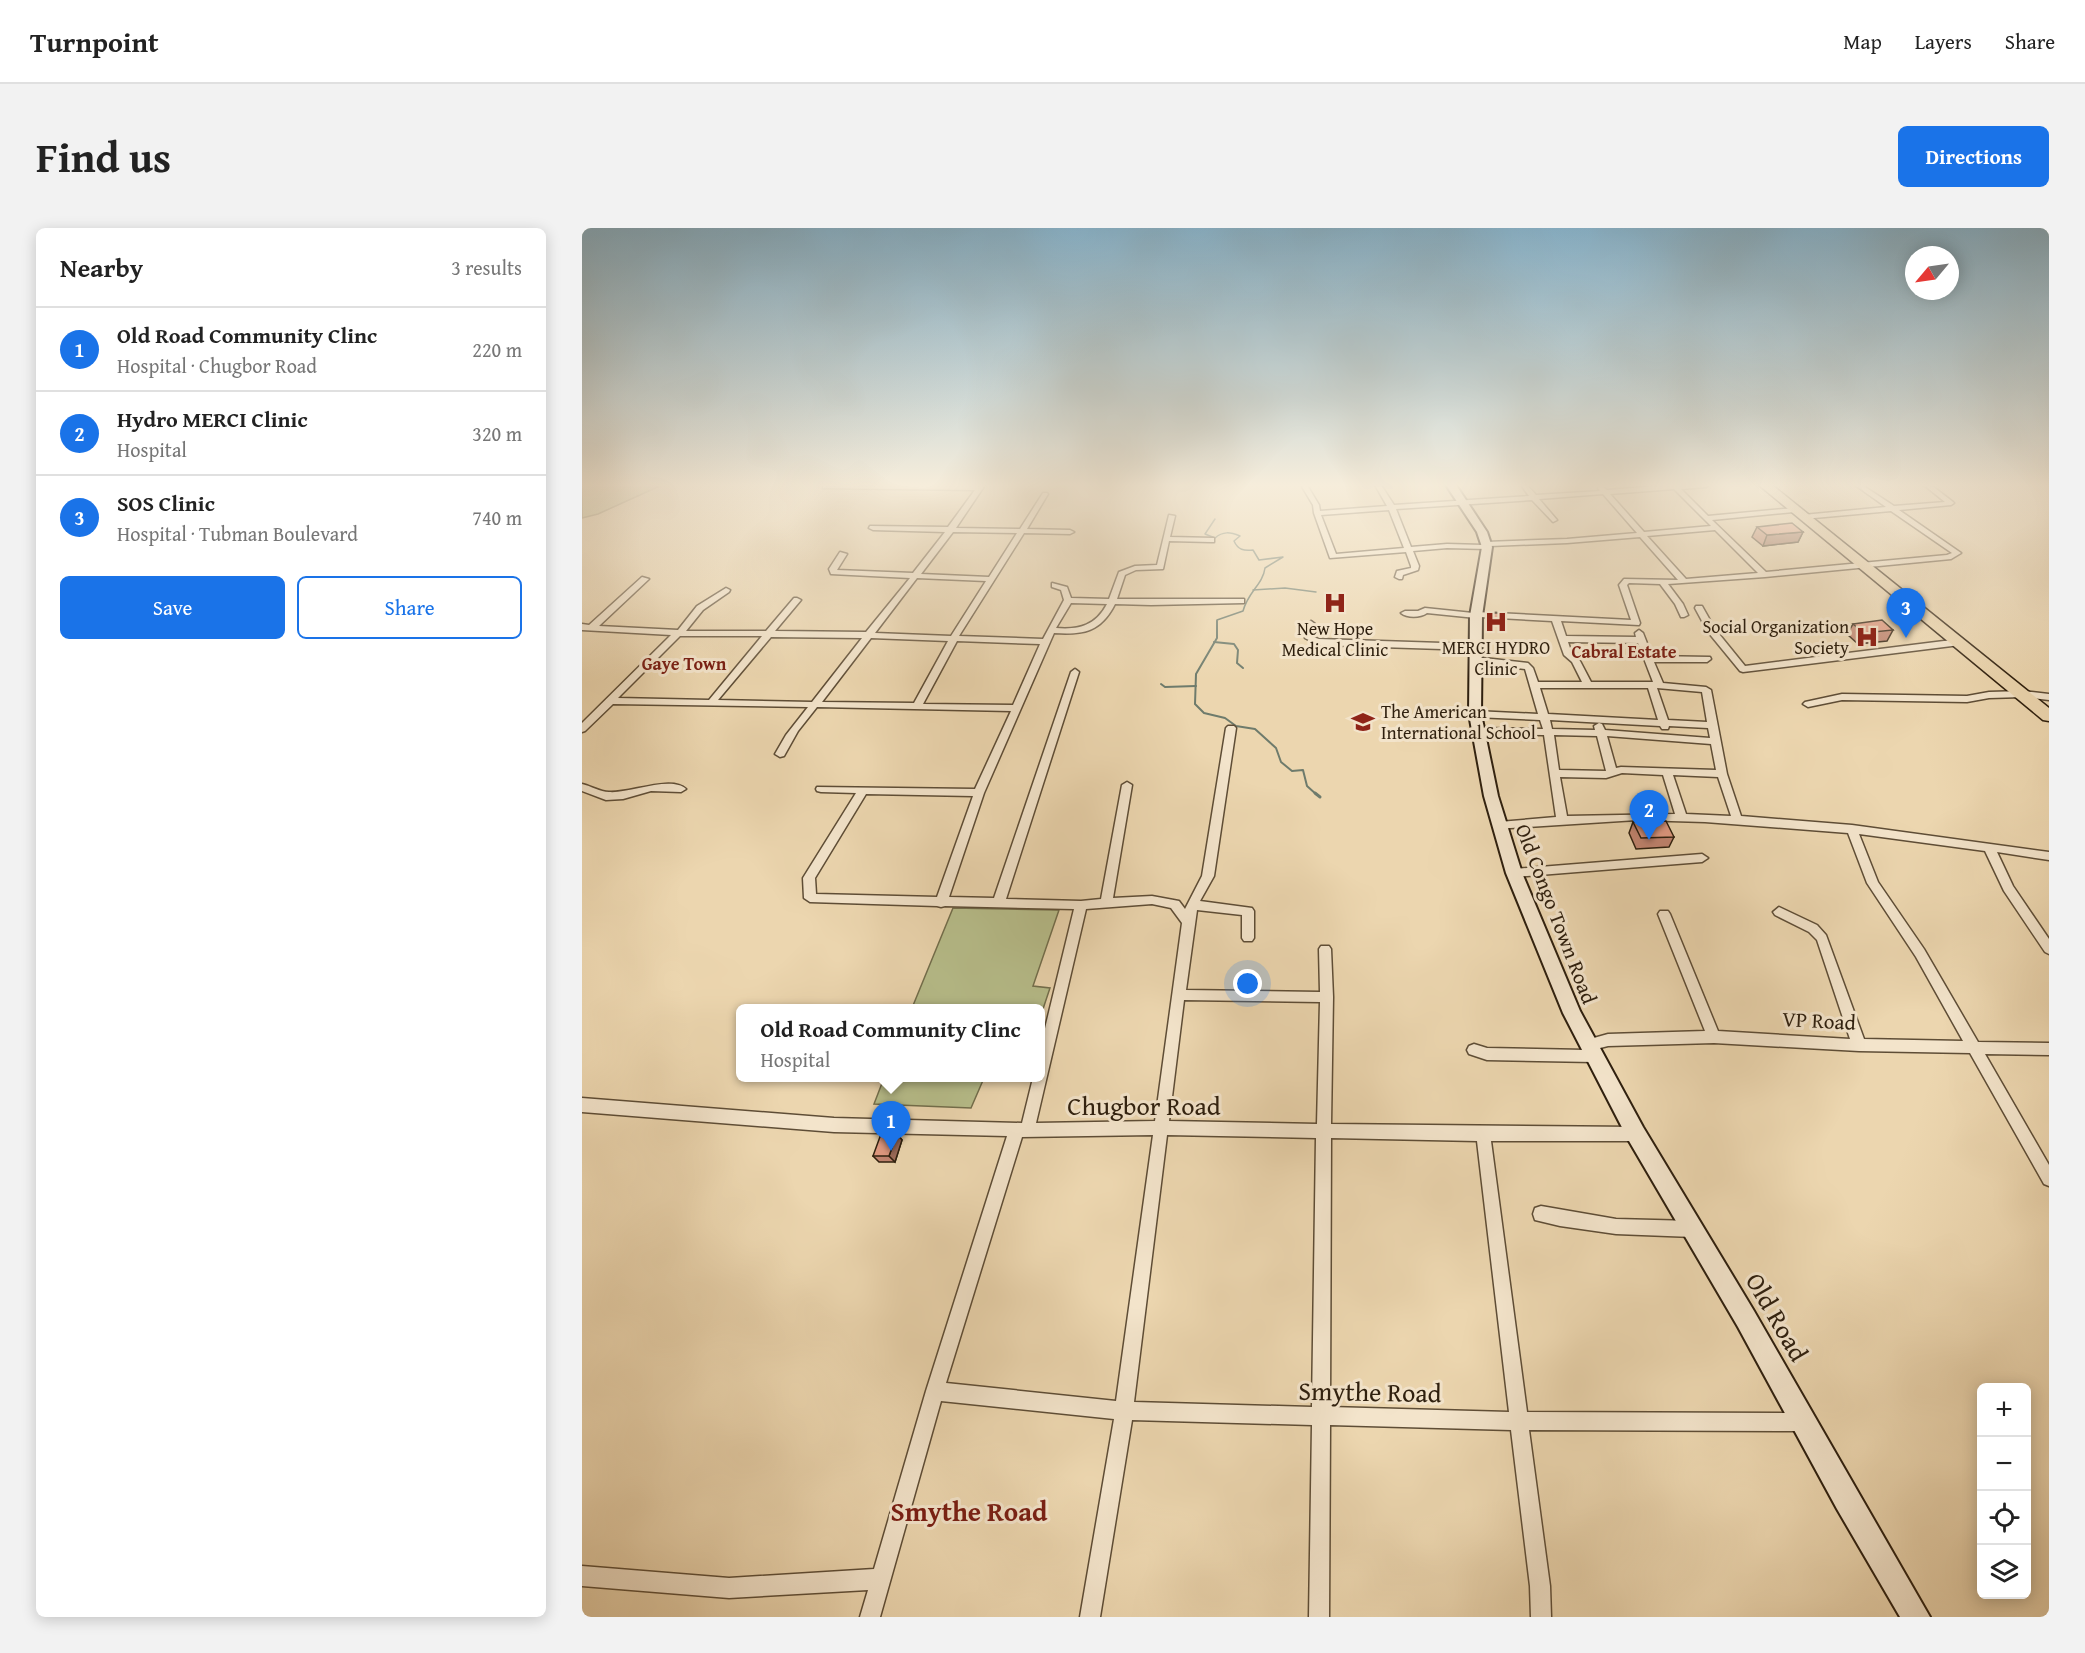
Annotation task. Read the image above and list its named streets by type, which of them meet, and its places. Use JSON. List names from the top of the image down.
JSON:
{
  "streets": {
    "street": [
      "Old Congo Town Road",
      "VP Road",
      "Chugbor Road",
      "Old Road",
      "Smythe Road"
    ]
  },
  "crossings": [
    ["Old Congo Town Road", "VP Road"],
    ["Old Congo Town Road", "Old Road"],
    ["VP Road", "Old Road"],
    ["Chugbor Road", "Old Road"],
    ["Old Road", "Smythe Road"]
  ],
  "districts": ["Cabral Estate", "Gaye Town", "Smythe Road"],
  "places": {
    "hospital": ["New Hope Medical Clinic", "MERCI HYDRO Clinic", "Social Organization Society"],
    "school or university": ["The American International School"]
  },
  "north": "bottom left",
  "page": {
    "header": "Turnpoint",
    "nav": ["Map", "Layers", "Share"],
    "title": "Find us",
    "buttons": [
      "Directions",
      ["Save", "Share"]
    ],
    "heading": ["Nearby", "3 results"],
    "list": [
      {
        "mark": "1",
        "name": "Old Road Community Clinc",
        "note": "Hospital · Chugbor Road",
        "value": "220 m"
      },
      {
        "mark": "2",
        "name": "Hydro MERCI Clinic",
        "note": "Hospital",
        "value": "320 m"
      },
      {
        "mark": "3",
        "name": "SOS Clinic",
        "note": "Hospital · Tubman Boulevard",
        "value": "740 m"
      }
    ],
    "pins": ["3", "2", "1"],
    "popup": ["Old Road Community Clinc", "Hospital"],
    "map_buttons": ["+", "−"]
  }
}
